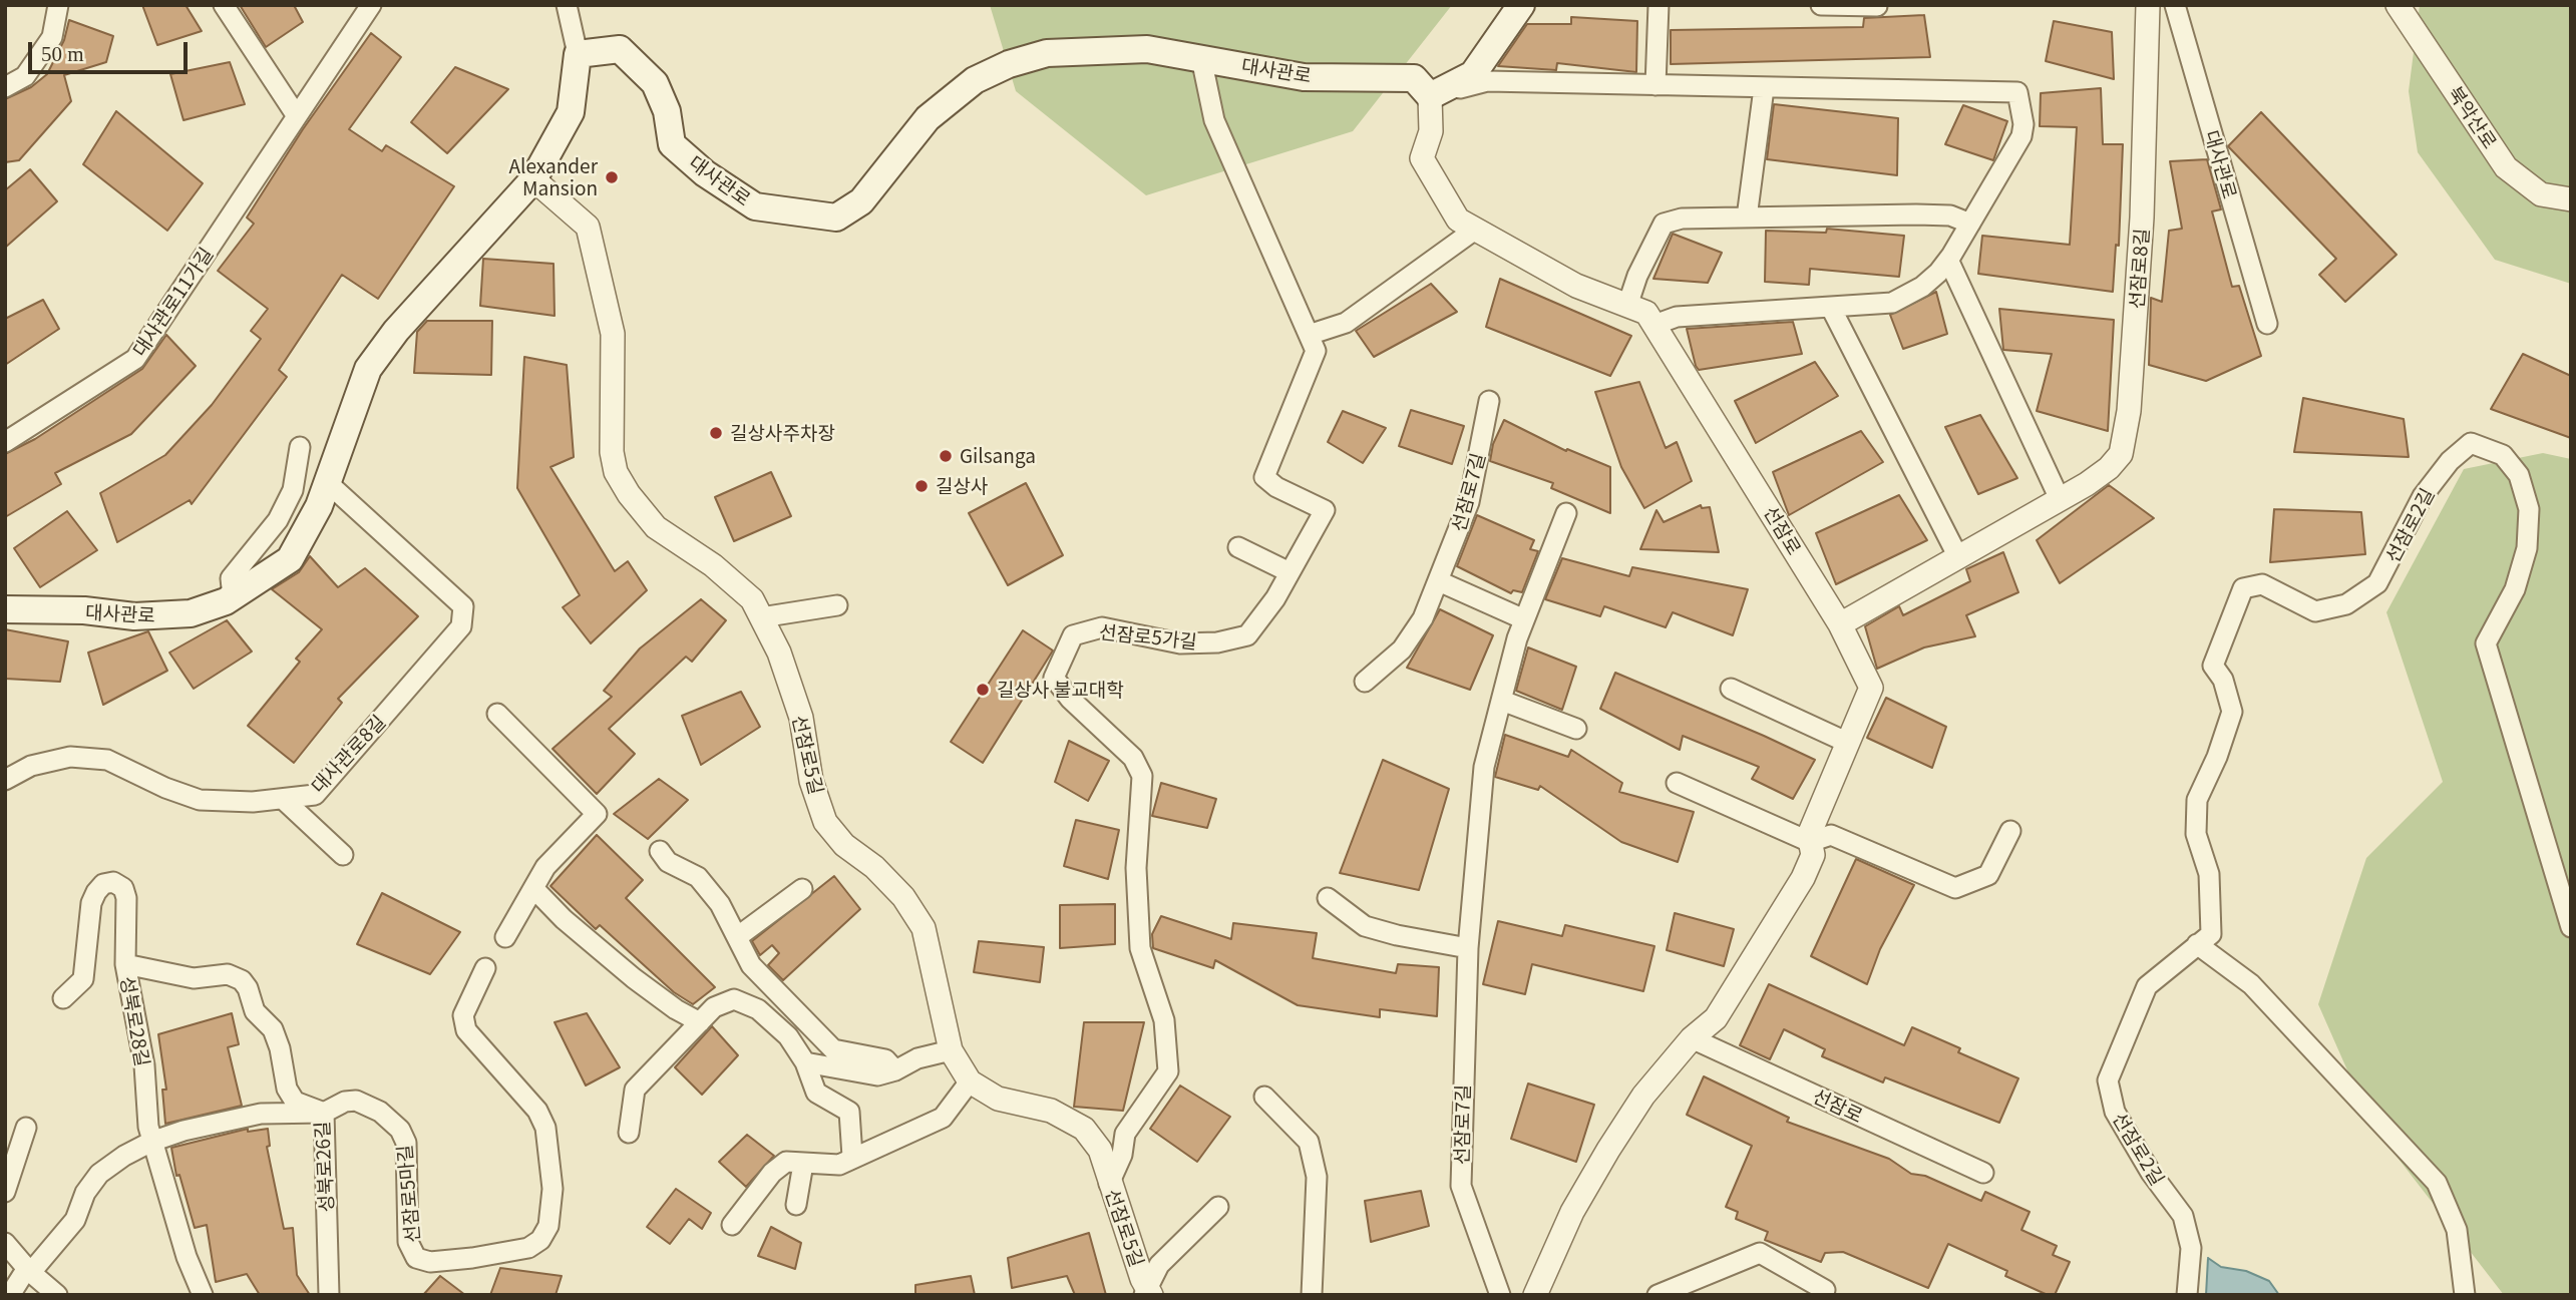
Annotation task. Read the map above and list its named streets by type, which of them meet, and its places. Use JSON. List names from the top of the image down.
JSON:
{
  "streets": {
    "main road": ["대사관로"],
    "street": [
      "북악산로",
      "선잠로8길",
      "대사관로11가길",
      "선잠로7길",
      "선잠로2길",
      "선잠로",
      "선잠로5가길",
      "대사관로8길",
      "선잠로5길",
      "성북로28길",
      "성북로26길",
      "선잠로5마길"
    ]
  },
  "crossings": [
    ["대사관로", "선잠로"],
    ["대사관로", "선잠로5가길"],
    ["대사관로", "대사관로8길"],
    ["대사관로", "선잠로5길"],
    ["선잠로8길", "선잠로"],
    ["선잠로5가길", "선잠로5길"],
    ["성북로28길", "성북로26길"],
    ["성북로28길", "선잠로5마길"],
    ["성북로26길", "선잠로5마길"]
  ],
  "places": [
    "Alexander Mansion",
    "길상사주차장",
    "Gilsanga",
    "길상사",
    "길상사 불교대학"
  ],
  "scale_bar": "50 m"
}
